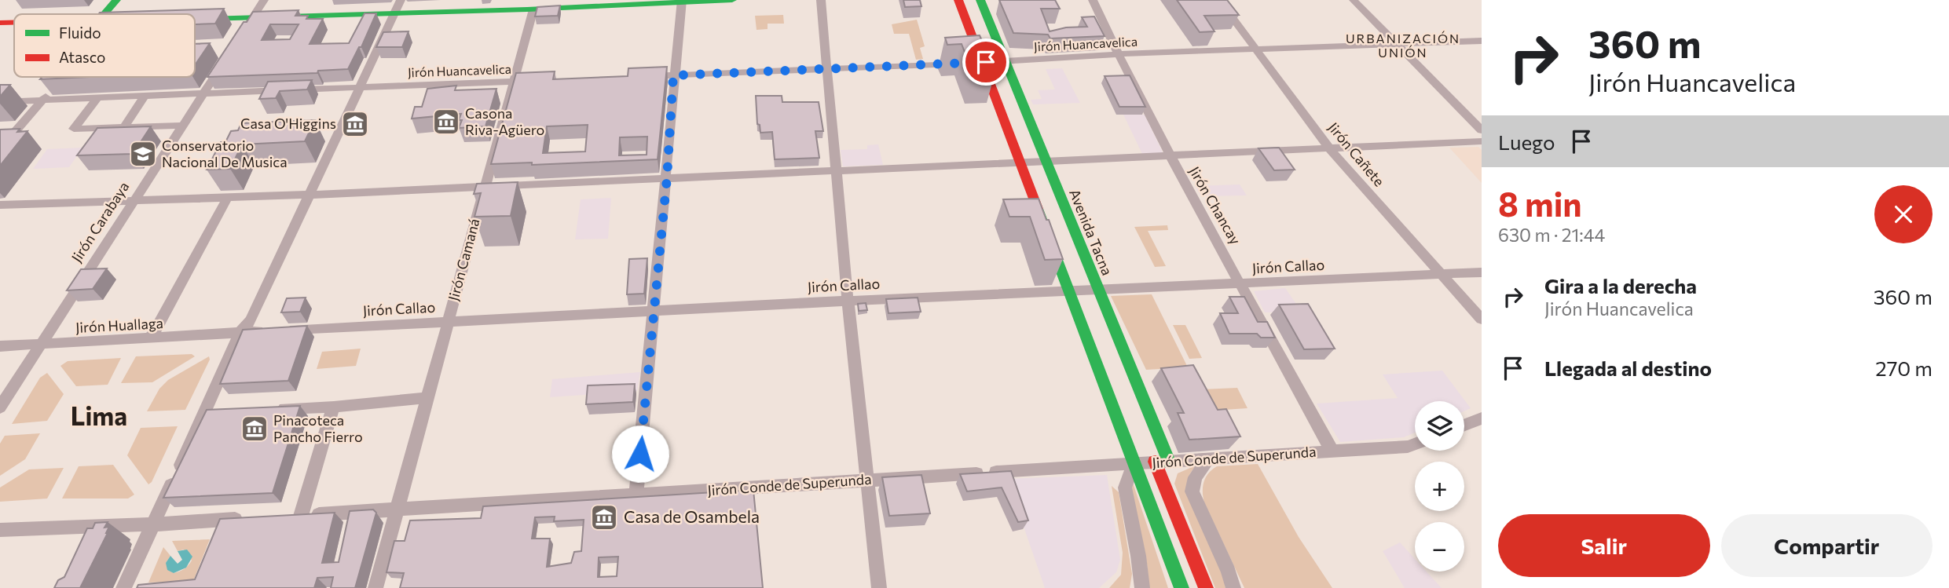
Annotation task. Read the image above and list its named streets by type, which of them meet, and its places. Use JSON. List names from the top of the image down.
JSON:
{
  "streets": {
    "main road": ["Avenida Tacna"],
    "street": [
      "Jirón Huancavelica",
      "Jirón Cañete",
      "Jirón Chancay",
      "Jirón Carabaya",
      "Jirón Camaná",
      "Jirón Callao",
      "Jirón Huallaga",
      "Jirón Conde de Superunda"
    ]
  },
  "crossings": [
    ["Jirón Huancavelica", "Jirón Cañete"],
    ["Jirón Huancavelica", "Jirón Chancay"],
    ["Jirón Huancavelica", "Jirón Carabaya"],
    ["Jirón Huancavelica", "Avenida Tacna"],
    ["Jirón Huancavelica", "Jirón Camaná"],
    ["Jirón Cañete", "Jirón Callao"],
    ["Jirón Chancay", "Jirón Callao"],
    ["Jirón Chancay", "Jirón Conde de Superunda"],
    ["Jirón Carabaya", "Jirón Huallaga"],
    ["Avenida Tacna", "Jirón Callao"],
    ["Avenida Tacna", "Jirón Conde de Superunda"],
    ["Jirón Camaná", "Jirón Callao"],
    ["Jirón Camaná", "Jirón Conde de Superunda"],
    ["Jirón Callao", "Jirón Huallaga"]
  ],
  "districts": ["URBANIZACIÓN UNIÓN", "Lima"],
  "places": {
    "museum": [
      "Casona Riva-Agüero",
      "Casa O'Higgins",
      "Pinacoteca Pancho Fierro",
      "Casa de Osambela"
    ],
    "school or university": ["Conservatorio Nacional De Musica"]
  },
  "legend": ["Fluido", "Atasco"],
  "page": {
    "turn": ["360 m", "Jirón Huancavelica"],
    "then": "Luego",
    "heading": ["8 min", "630 m · 21:44"],
    "list": [
      {
        "name": "Gira a la derecha",
        "note": "Jirón Huancavelica",
        "value": "360 m"
      },
      {
        "name": "Llegada al destino",
        "value": "270 m"
      }
    ],
    "map_buttons": ["+", "−"],
    "buttons": ["Salir", "Compartir"]
  }
}
